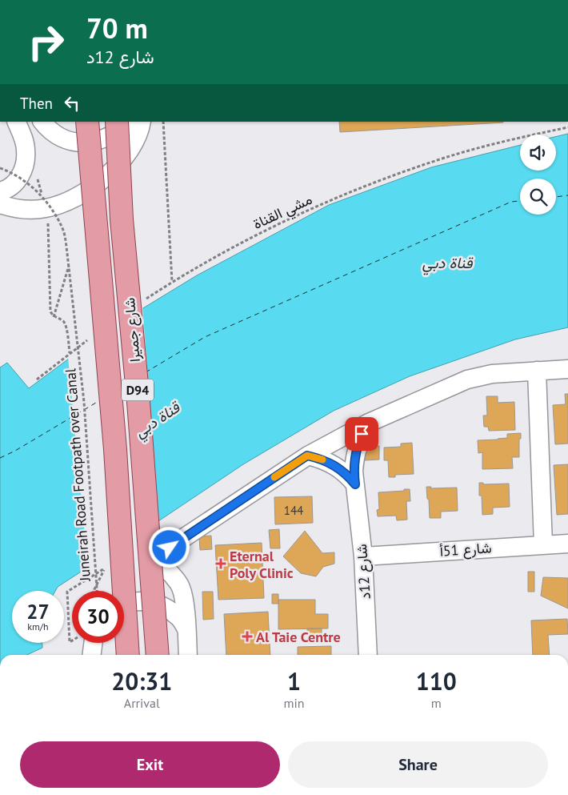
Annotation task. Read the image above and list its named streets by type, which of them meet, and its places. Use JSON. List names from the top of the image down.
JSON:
{
  "streets": {
    "main road": ["شارع جميرا", "D94"],
    "street": ["شارع 51أ", "شارع 12د"],
    "path": ["مشي القناة", "Juneirah Road Footpath over Canal"]
  },
  "crossings": [
    ["شارع 51أ", "شارع 12د"]
  ],
  "water": ["قناة دبي"],
  "places": {
    "health": ["Eternal Poly Clinic", "Al Taie Centre"]
  },
  "house_numbers": ["144"],
  "page": {
    "turn": ["70 m", "شارع 12د"],
    "then": "Then",
    "speed": "27 km/h",
    "limit": "30",
    "eta": [
      "20:31",
      "Arrival",
      "1",
      "min",
      "110",
      "m"
    ],
    "buttons": ["Exit", "Share"]
  }
}
